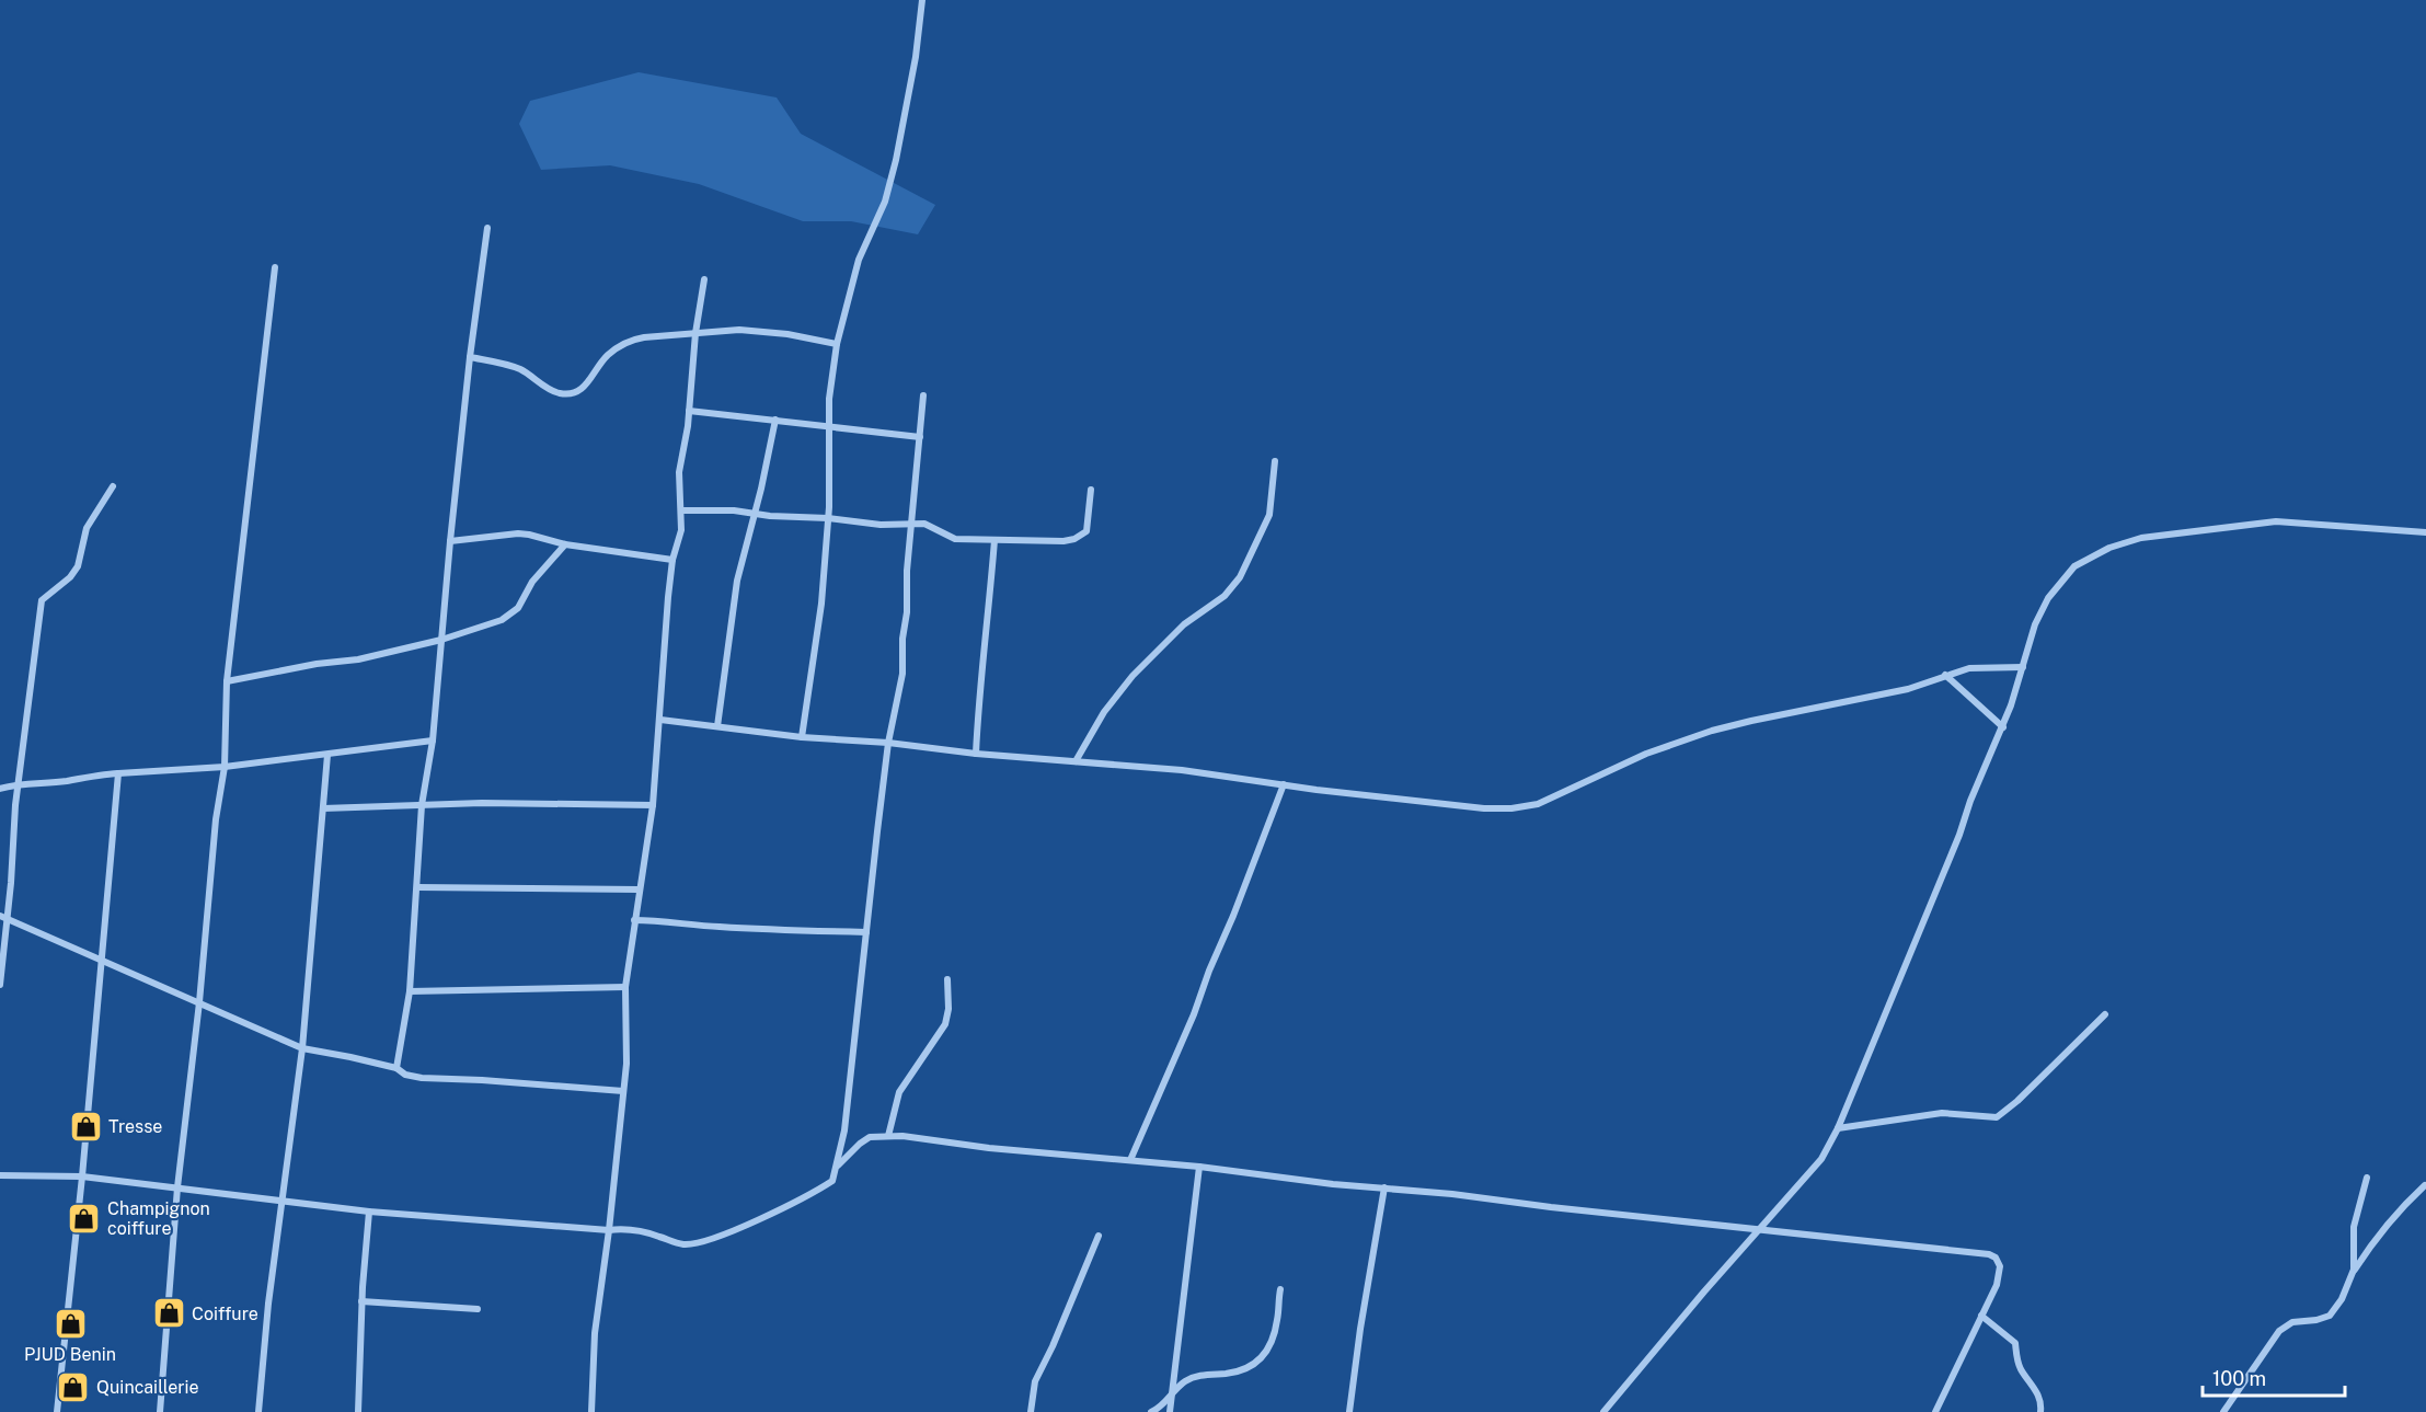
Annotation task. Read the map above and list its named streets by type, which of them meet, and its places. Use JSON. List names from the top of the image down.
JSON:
{
  "places": {
    "shop": [
      "Tresse",
      "Champignon coiffure",
      "Coiffure",
      "PJUD Benin",
      "Quincaillerie"
    ]
  },
  "scale_bar": "100 m"
}
